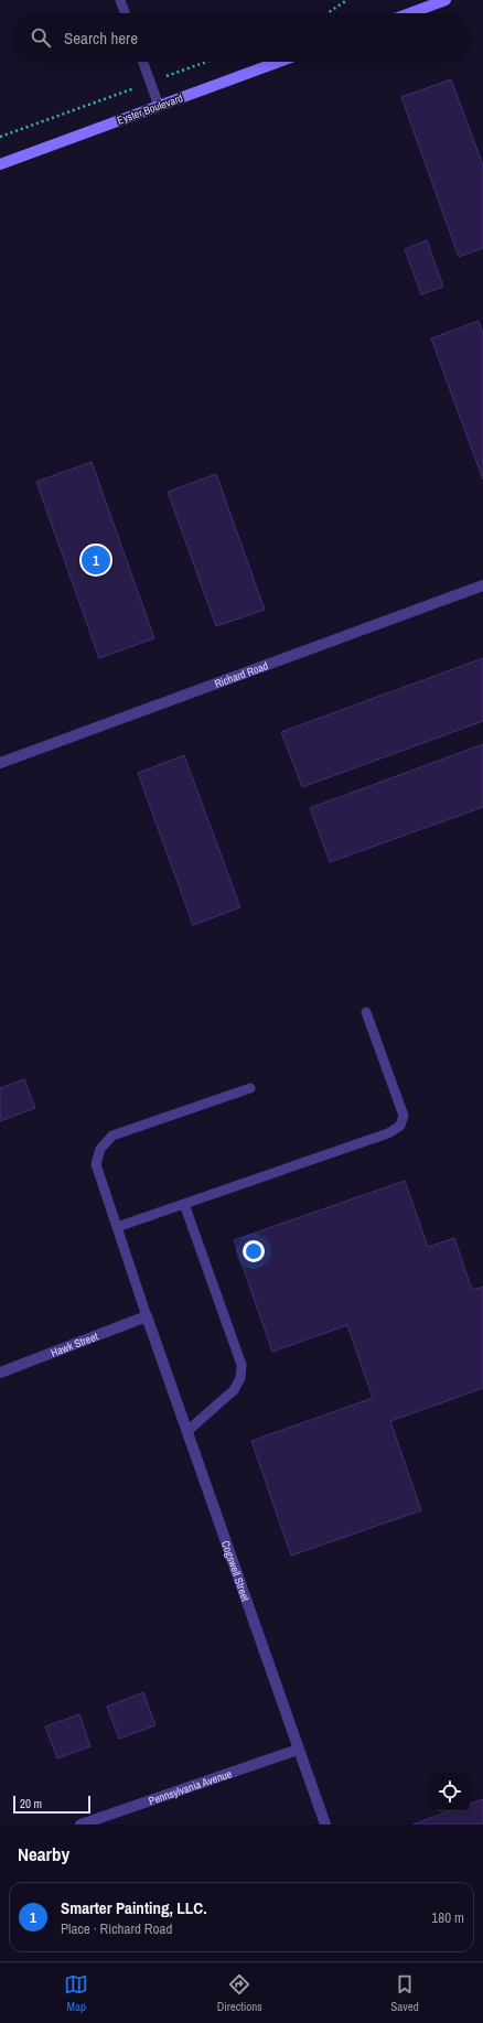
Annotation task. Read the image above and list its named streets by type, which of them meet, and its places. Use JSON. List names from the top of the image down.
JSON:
{
  "streets": {
    "street": [
      "Eyster Boulevard",
      "Richard Road",
      "Hawk Street",
      "Cogswell Street",
      "Pennsylvania Avenue"
    ]
  },
  "crossings": [
    ["Hawk Street", "Cogswell Street"],
    ["Cogswell Street", "Pennsylvania Avenue"]
  ],
  "scale_bar": "20 m",
  "page": {
    "search": "Search here",
    "pins": "1",
    "scale": "20 m",
    "heading": "Nearby",
    "list": [
      {
        "mark": "1",
        "name": "Smarter Painting, LLC.",
        "note": "Place · Richard Road",
        "value": "180 m"
      }
    ],
    "nav": ["Map", "Directions", "Saved"]
  }
}
